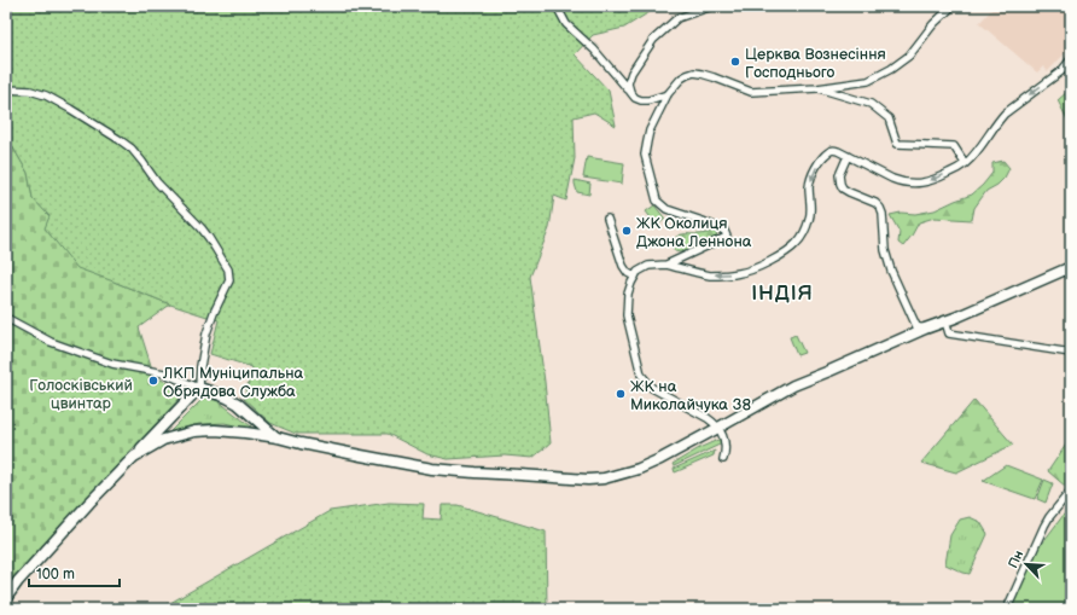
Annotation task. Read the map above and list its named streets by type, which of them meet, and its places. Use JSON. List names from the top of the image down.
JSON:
{
  "districts": ["ІНДІЯ"],
  "parks": ["Голосківський цвинтар"],
  "places": [
    "Церква Вознесіння Господнього",
    "ЖК Околиця Джона Леннона",
    "ЛКП Муніципальна Обрядова Служба",
    "ЖК на Миколайчука 38"
  ],
  "scale_bar": "100 m",
  "north": "top left"
}
